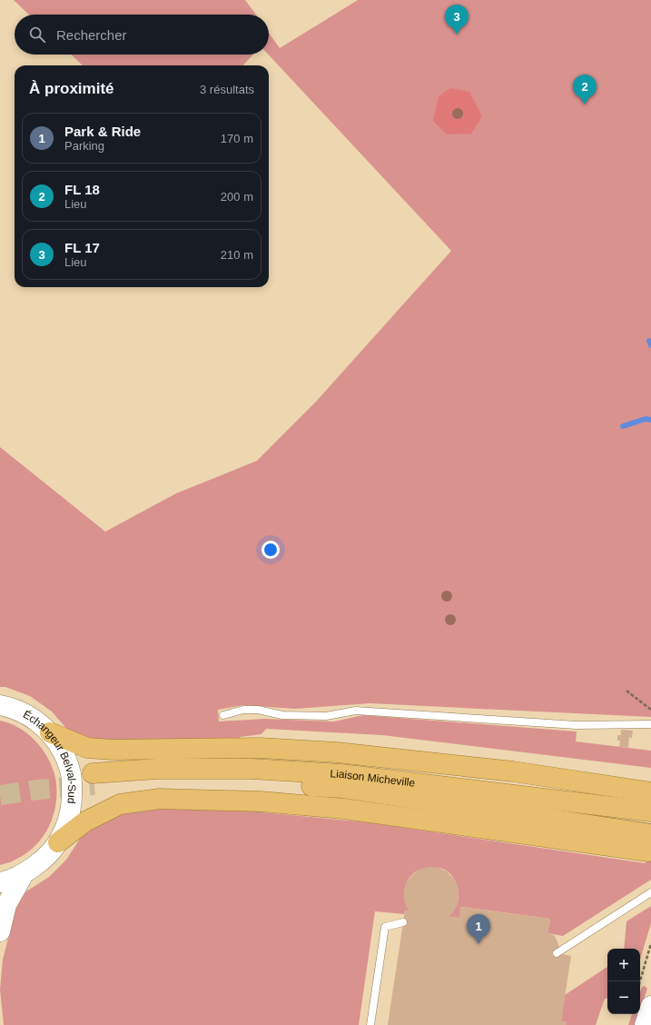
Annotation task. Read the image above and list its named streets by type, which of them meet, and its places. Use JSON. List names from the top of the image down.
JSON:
{
  "streets": {
    "highway": ["Liaison Micheville"],
    "main road": ["Échangeur Belval-Sud"]
  },
  "page": {
    "pins": ["3", "2", "1"],
    "search": "Rechercher",
    "heading": ["À proximité", "3 résultats"],
    "list": [
      {
        "mark": "1",
        "name": "Park & Ride",
        "note": "Parking",
        "value": "170 m"
      },
      {
        "mark": "2",
        "name": "FL 18",
        "note": "Lieu",
        "value": "200 m"
      },
      {
        "mark": "3",
        "name": "FL 17",
        "note": "Lieu",
        "value": "210 m"
      }
    ],
    "map_buttons": ["+", "−"]
  }
}
